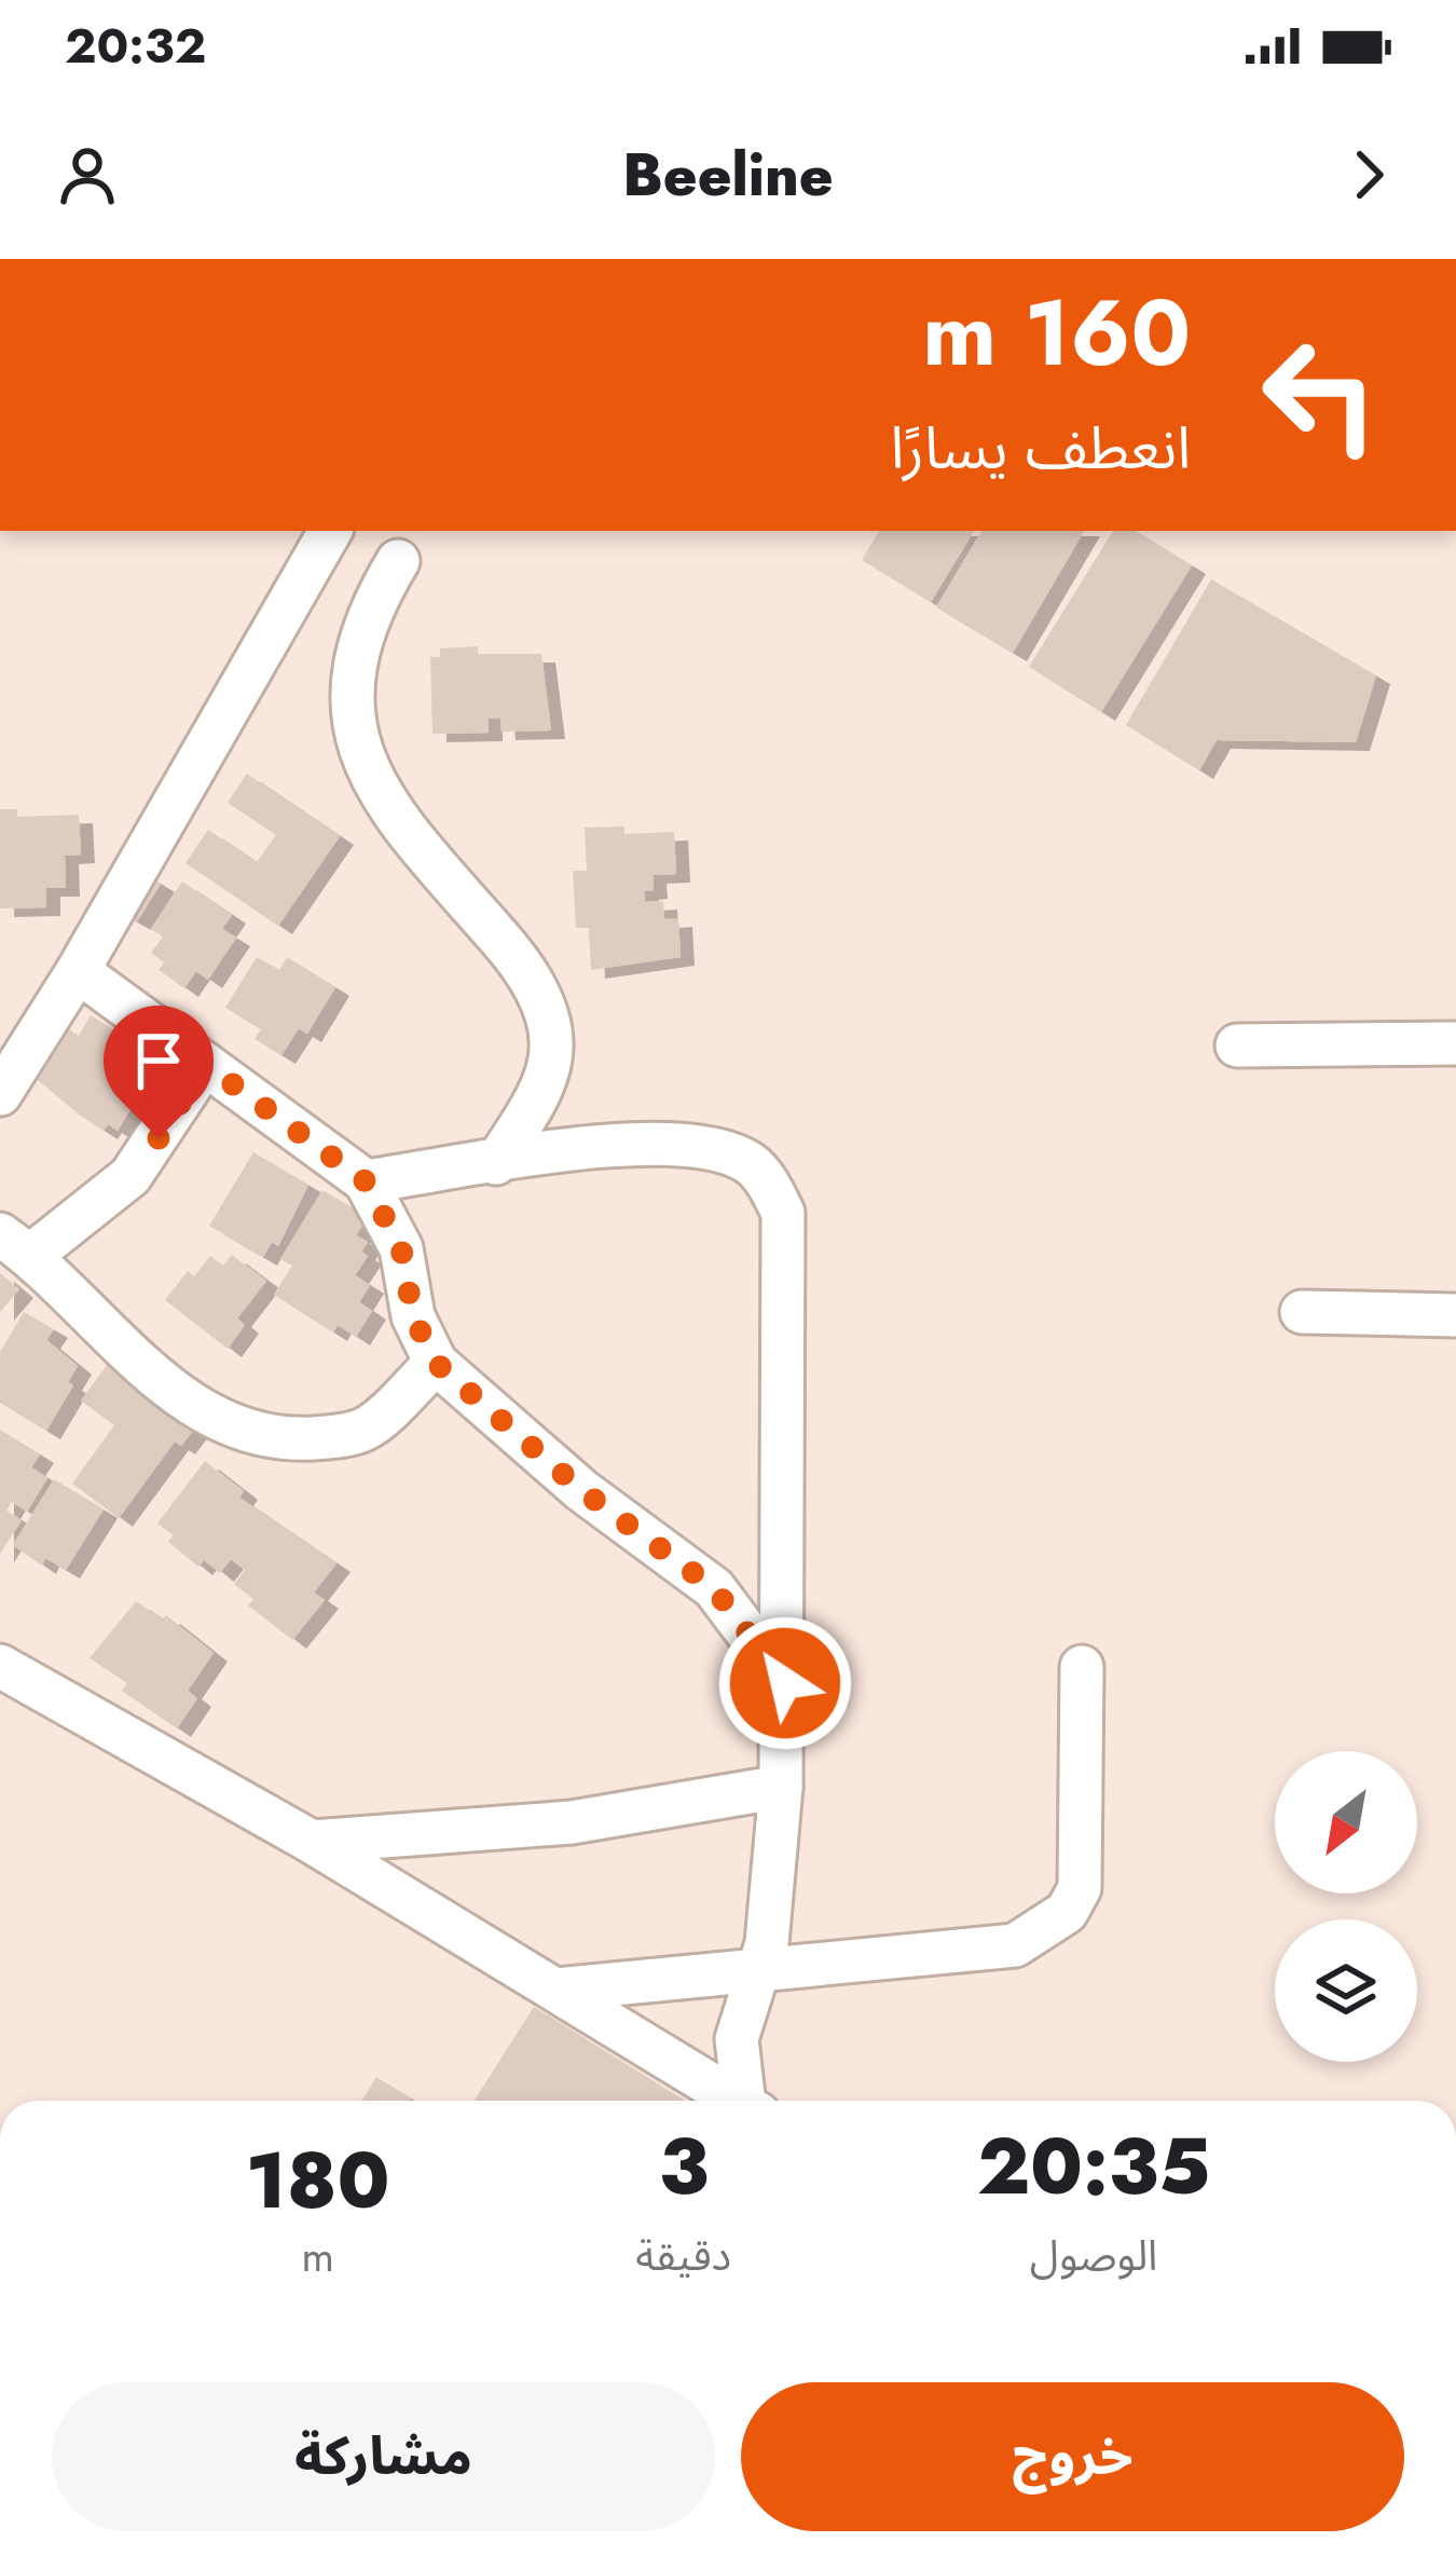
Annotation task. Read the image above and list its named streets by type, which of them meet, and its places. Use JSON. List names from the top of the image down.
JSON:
{
  "north": "bottom left",
  "page": {
    "status": "20:32",
    "header": "Beeline",
    "turn": ["160 m", "انعطف يسارًا"],
    "eta": [
      "20:35",
      "الوصول",
      "3",
      "دقيقة",
      "180",
      "m"
    ],
    "buttons": ["خروج", "مشاركة"]
  }
}
